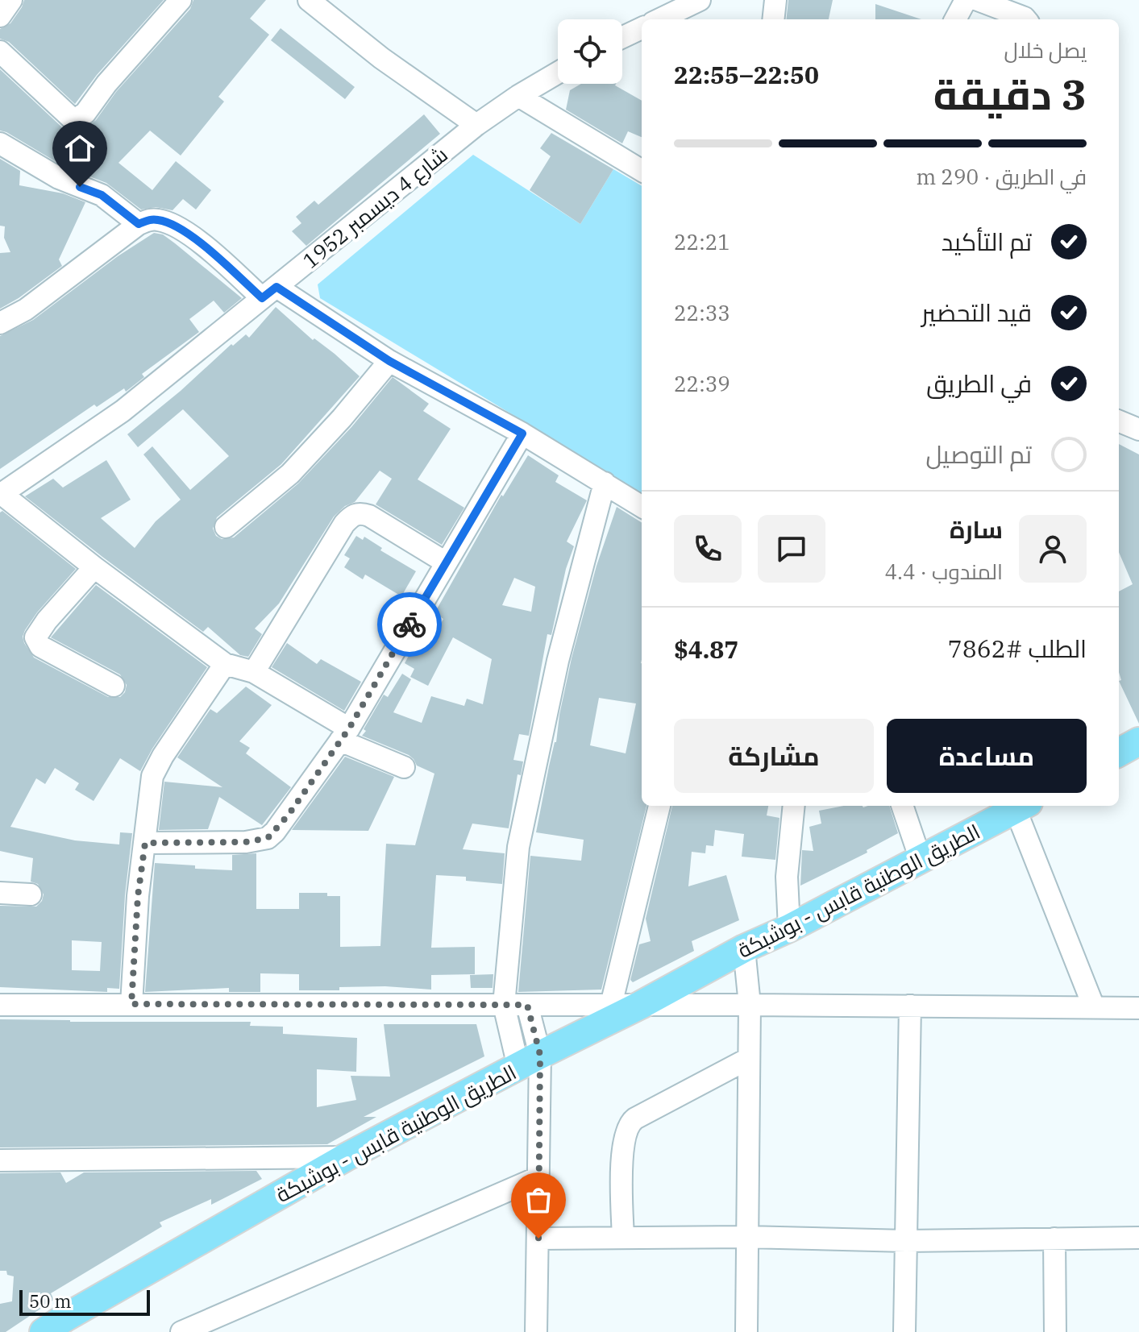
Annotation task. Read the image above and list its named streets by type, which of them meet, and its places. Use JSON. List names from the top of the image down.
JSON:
{
  "streets": {
    "main road": ["الطريق الوطنية قابس - بوشبكة"],
    "street": ["شارع 4 ديسمبر 1952"]
  },
  "scale_bar": "50 m",
  "page": {
    "heading": ["3 دقيقة", "يصل خلال", "22:50–22:55"],
    "panel": [
      "سارة",
      "المندوب · 4.4",
      "الطلب #7862",
      "$4.87"
    ],
    "bar": "في الطريق · 290 m",
    "list": [
      ["تم التأكيد", "22:21"],
      ["قيد التحضير", "22:33"],
      ["في الطريق", "22:39"],
      "تم التوصيل"
    ],
    "buttons": ["مساعدة", "مشاركة"],
    "scale": "50 m"
  }
}
